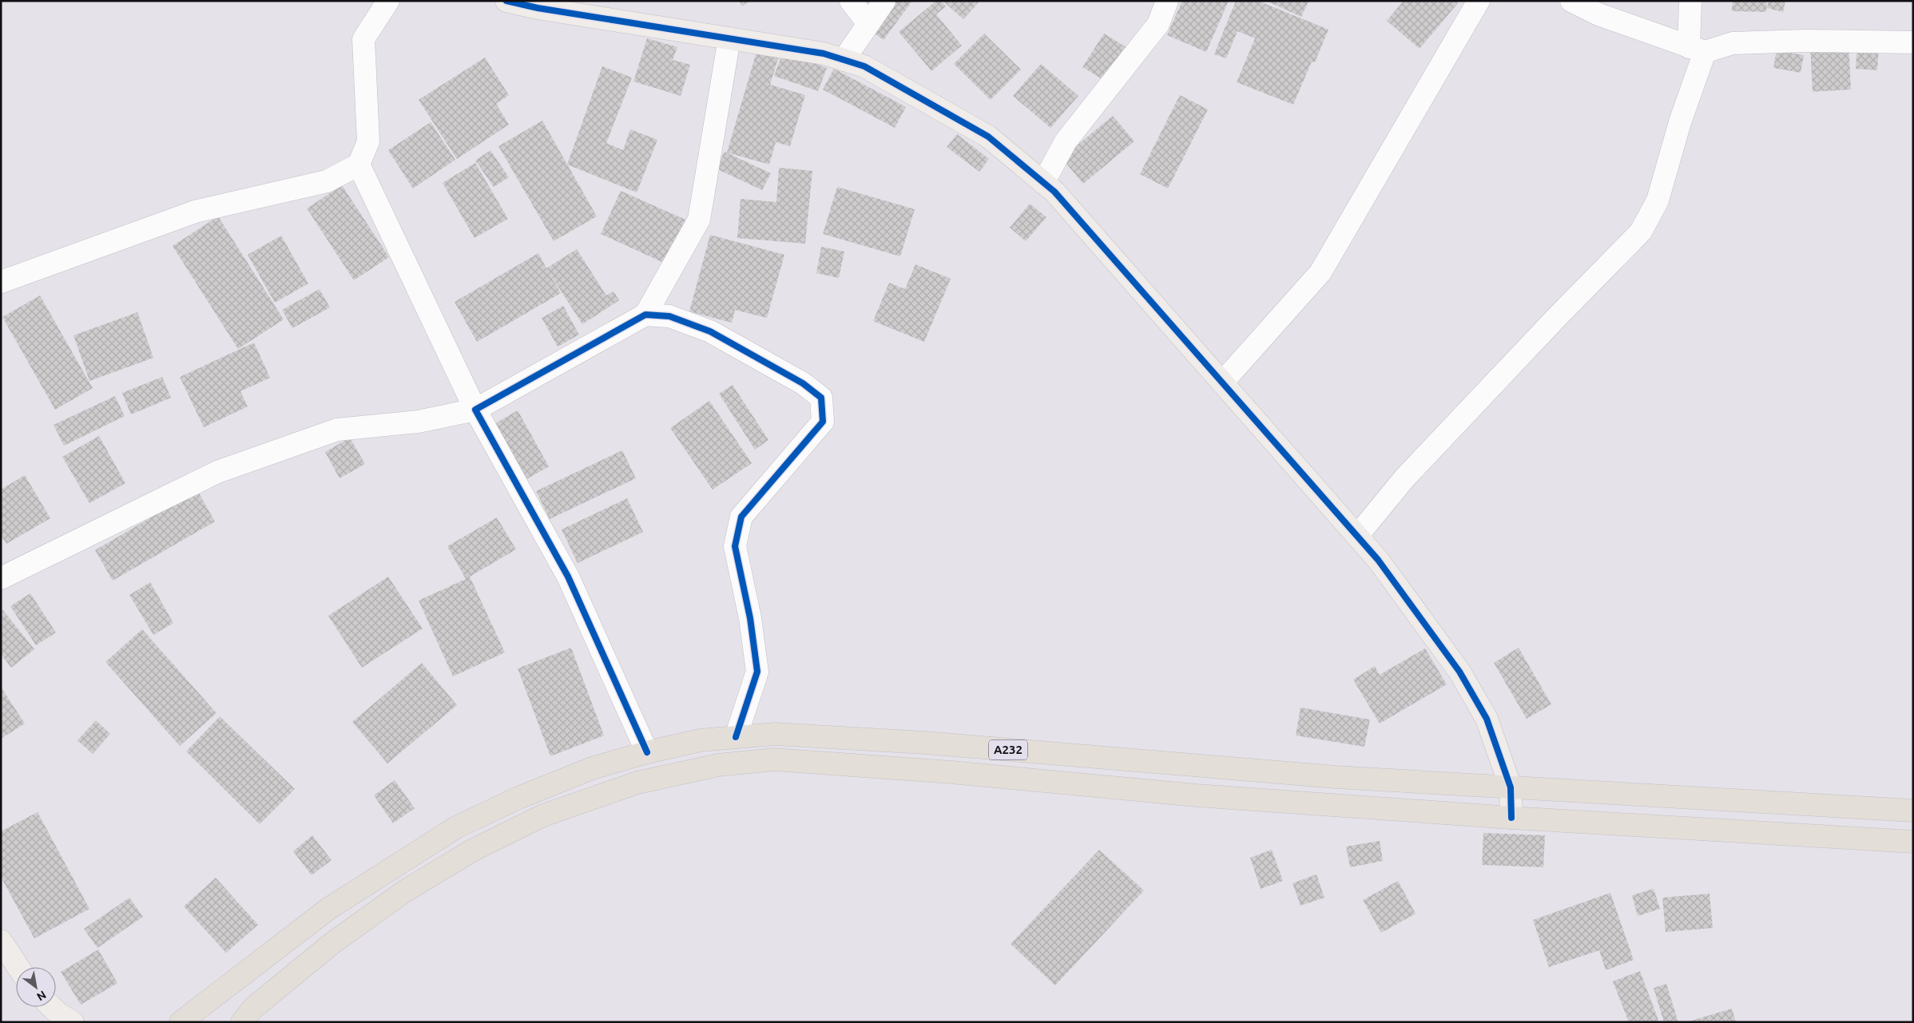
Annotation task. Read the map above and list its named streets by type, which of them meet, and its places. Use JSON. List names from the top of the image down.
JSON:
{
  "streets": {
    "main road": ["A232"]
  },
  "north": "bottom right"
}
